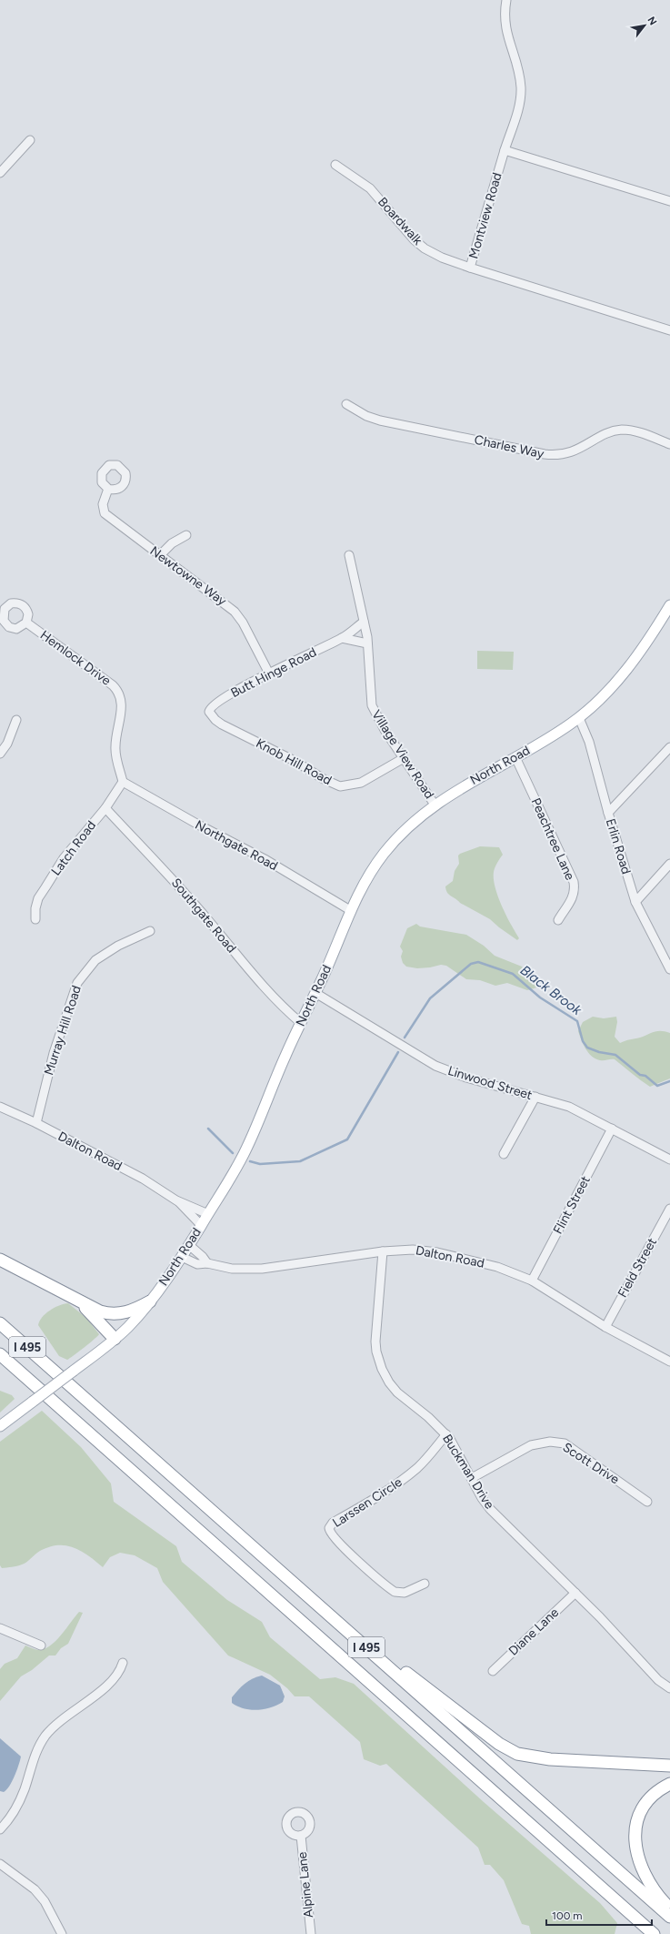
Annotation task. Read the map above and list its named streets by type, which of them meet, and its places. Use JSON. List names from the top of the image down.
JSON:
{
  "streets": {
    "highway": ["I 495"],
    "main road": ["North Road"],
    "street": [
      "Montview Road",
      "Boardwalk",
      "Charles Way",
      "Newtowne Way",
      "Hemlock Drive",
      "Butt Hinge Road",
      "Village View Road",
      "Knob Hill Road",
      "Peachtree Lane",
      "Northgate Road",
      "Erlin Road",
      "Latch Road",
      "Southgate Road",
      "Murray Hill Road",
      "Linwood Street",
      "Dalton Road",
      "Flint Street",
      "Field Street",
      "Scott Drive",
      "Buckman Drive",
      "Larssen Circle",
      "Diane Lane",
      "Alpine Lane"
    ]
  },
  "crossings": [
    ["Montview Road", "Boardwalk"],
    ["Newtowne Way", "Butt Hinge Road"],
    ["Hemlock Drive", "Northgate Road"],
    ["Hemlock Drive", "Latch Road"],
    ["Butt Hinge Road", "Village View Road"],
    ["Butt Hinge Road", "Knob Hill Road"],
    ["Village View Road", "Knob Hill Road"],
    ["Village View Road", "North Road"],
    ["North Road", "Peachtree Lane"],
    ["North Road", "Northgate Road"],
    ["North Road", "Erlin Road"],
    ["North Road", "Southgate Road"],
    ["North Road", "Linwood Street"],
    ["North Road", "Dalton Road"],
    ["Northgate Road", "Latch Road"],
    ["Latch Road", "Southgate Road"],
    ["Murray Hill Road", "Dalton Road"],
    ["Linwood Street", "Flint Street"],
    ["Dalton Road", "Flint Street"],
    ["Dalton Road", "Field Street"],
    ["Dalton Road", "Buckman Drive"],
    ["Scott Drive", "Buckman Drive"],
    ["Buckman Drive", "Larssen Circle"],
    ["Buckman Drive", "Diane Lane"]
  ],
  "water": ["Black Brook"],
  "scale_bar": "100 m",
  "north": "top right"
}
